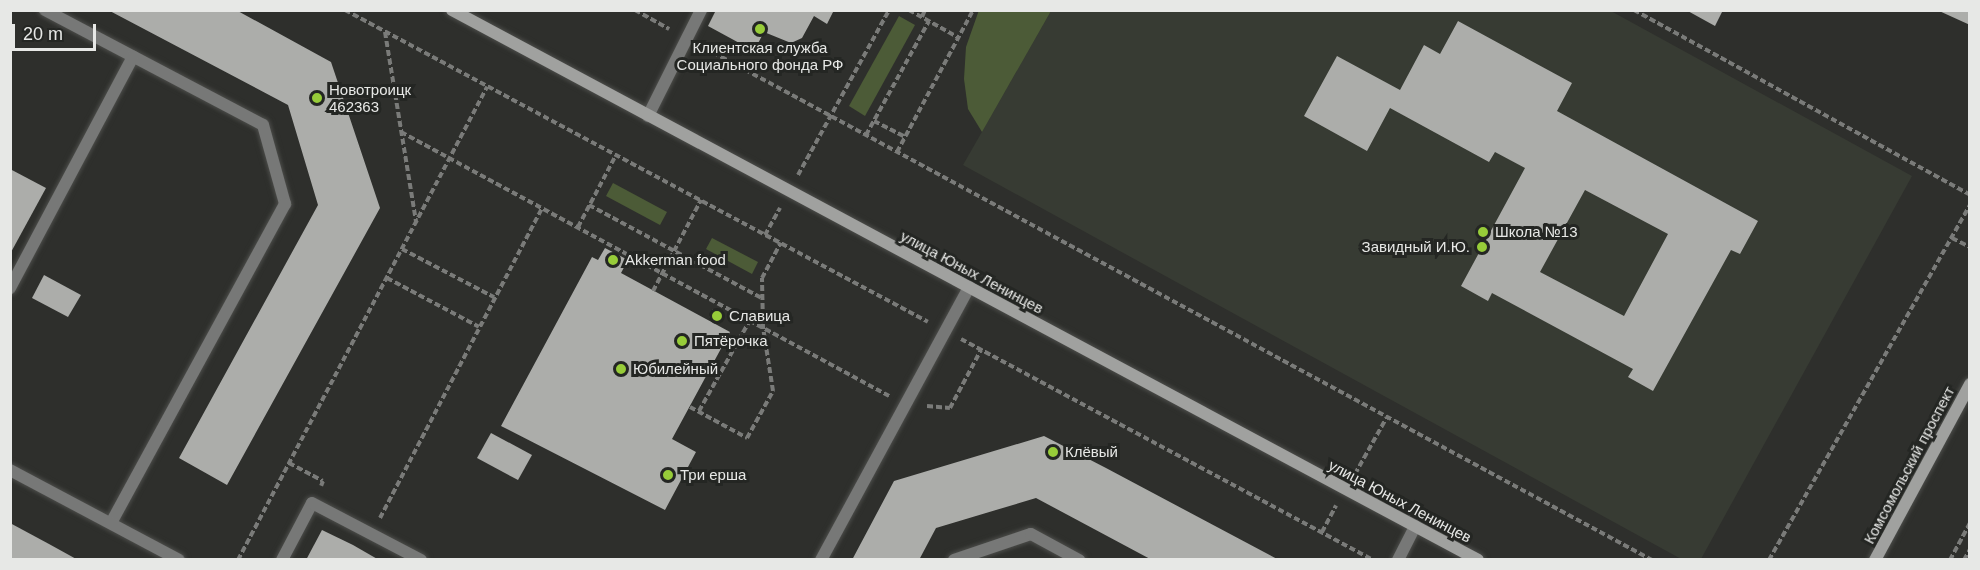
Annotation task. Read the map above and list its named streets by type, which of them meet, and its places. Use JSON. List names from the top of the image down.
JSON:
{
  "streets": {
    "street": ["улица Юных Ленинцев", "Комсомольский проспект"]
  },
  "places": [
    "Клиентская служба Социального фонда РФ",
    "Новотроицк 462363",
    "Школа №13",
    "Завидный И.Ю.",
    "Akkerman food",
    "Славица",
    "Пятёрочка",
    "Юбилейный",
    "Клёвый",
    "Три ерша"
  ],
  "scale_bar": "20 m"
}
